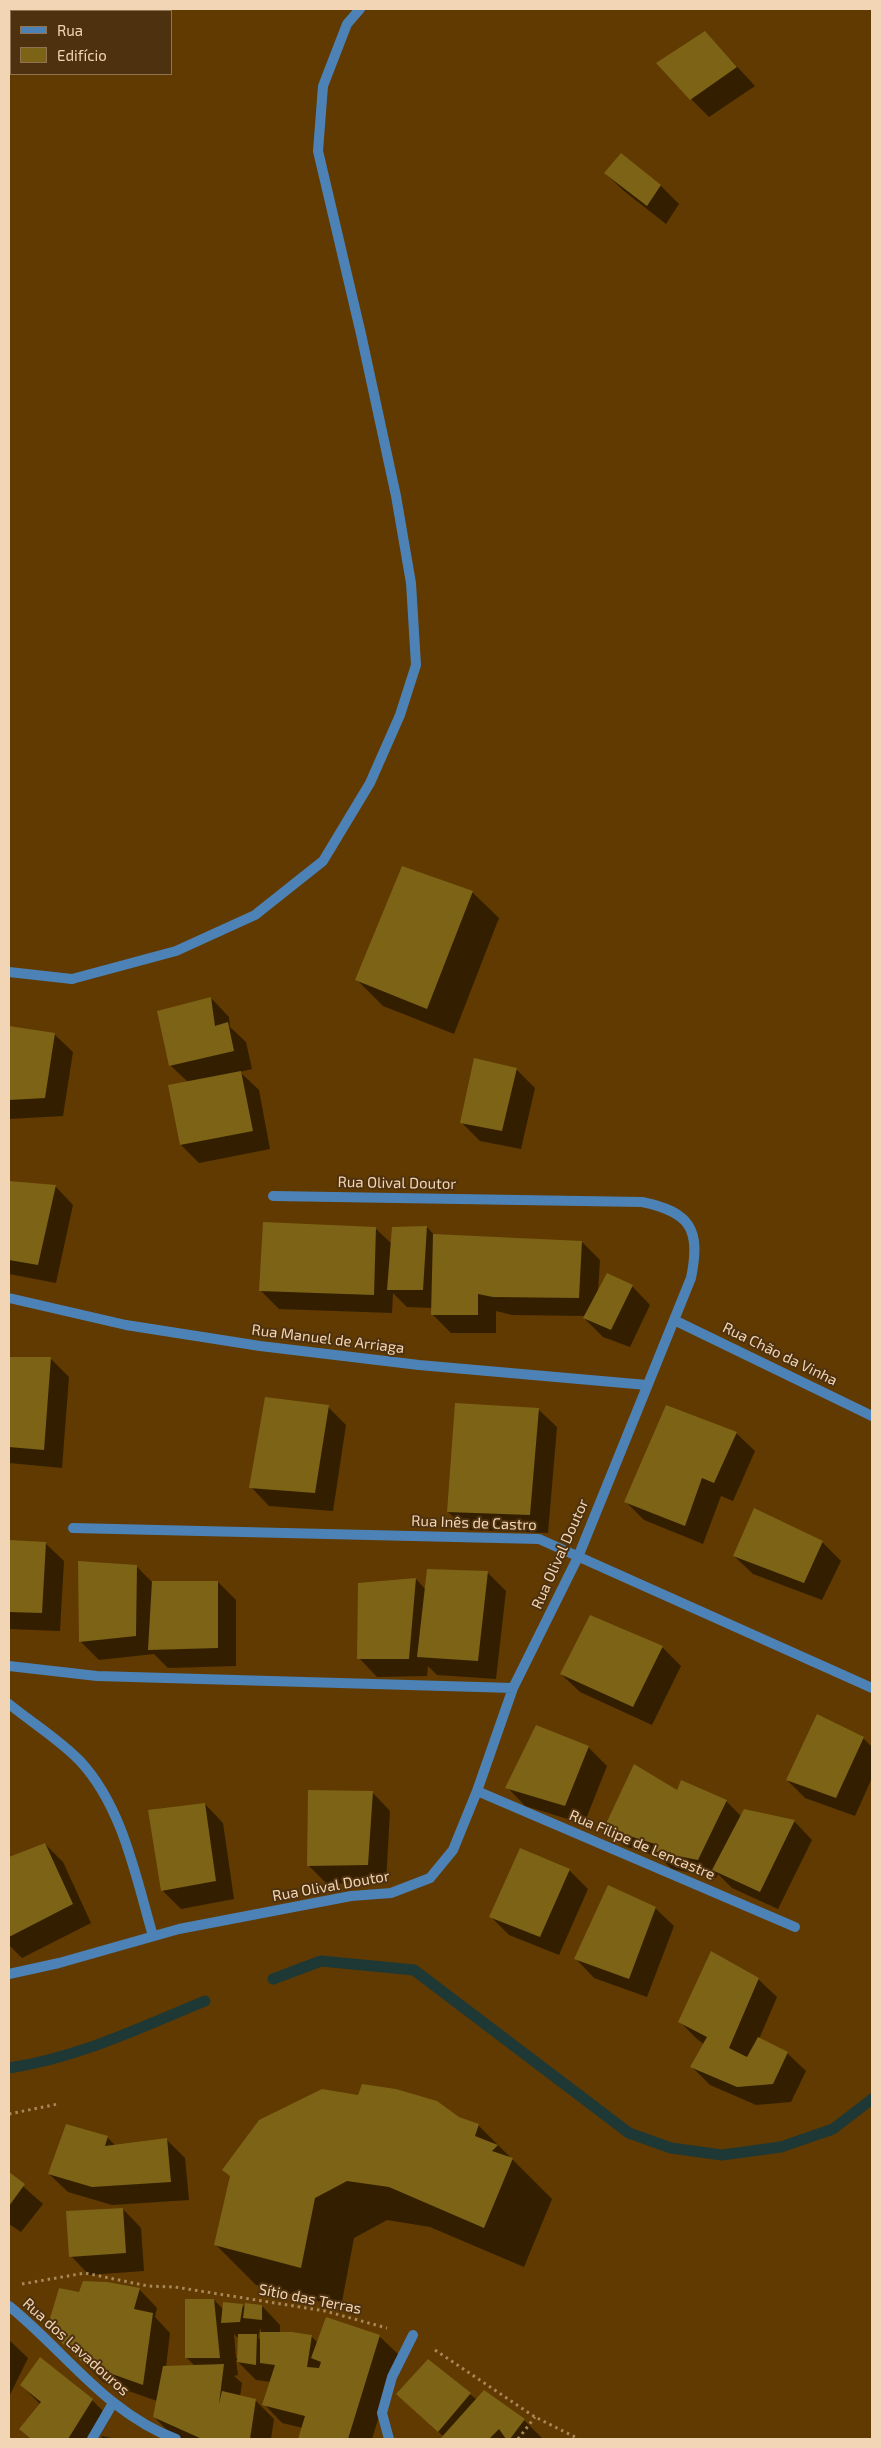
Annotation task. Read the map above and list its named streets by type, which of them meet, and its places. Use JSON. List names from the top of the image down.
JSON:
{
  "streets": {
    "street": [
      "Rua Olival Doutor",
      "Rua Manuel de Arriaga",
      "Rua Chão da Vinha",
      "Rua Inês de Castro",
      "Rua Filipe de Lencastre",
      "Rua dos Lavadouros"
    ],
    "path": ["Sítio das Terras"]
  },
  "crossings": [
    ["Rua Olival Doutor", "Rua Manuel de Arriaga"],
    ["Rua Olival Doutor", "Rua Chão da Vinha"],
    ["Rua Olival Doutor", "Rua Inês de Castro"],
    ["Rua Olival Doutor", "Rua Filipe de Lencastre"]
  ],
  "legend": ["Rua", "Edifício"]
}
